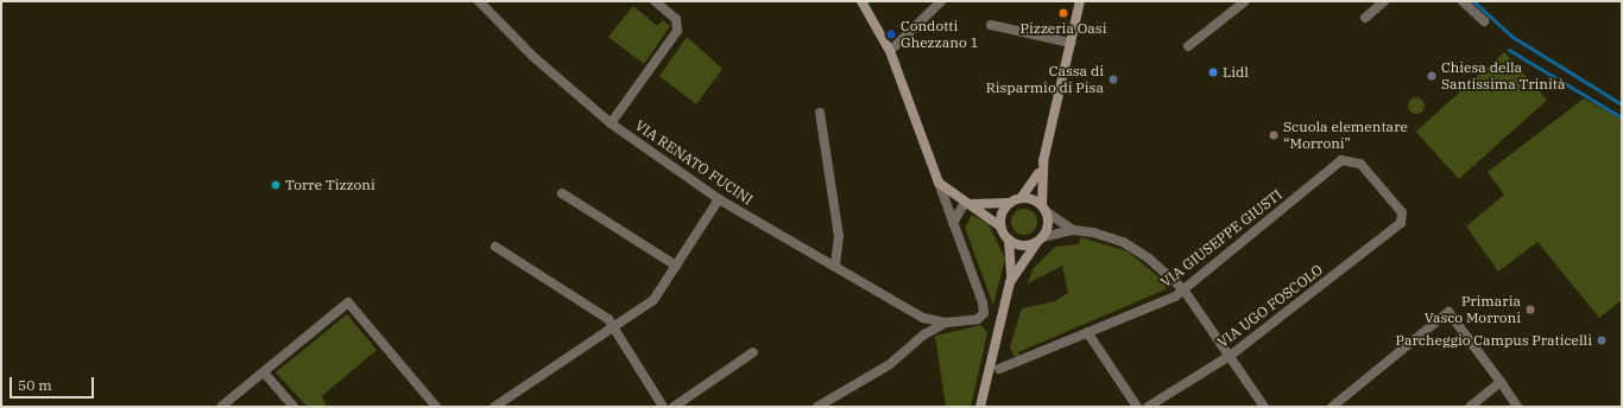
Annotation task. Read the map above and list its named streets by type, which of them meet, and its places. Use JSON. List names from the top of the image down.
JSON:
{
  "streets": {
    "street": ["VIA RENATO FUCINI", "VIA GIUSEPPE GIUSTI", "VIA UGO FOSCOLO"]
  },
  "crossings": [
    ["VIA GIUSEPPE GIUSTI", "VIA UGO FOSCOLO"]
  ],
  "places": [
    "Pizzeria Oasi",
    "Condotti Ghezzano 1",
    "Lidl",
    "Chiesa della Santissima Trinità",
    "Cassa di Risparmio di Pisa",
    "Scuola elementare “Morroni”",
    "Torre Tizzoni",
    "Primaria Vasco Morroni",
    "Parcheggio Campus Praticelli"
  ],
  "scale_bar": "50 m"
}
